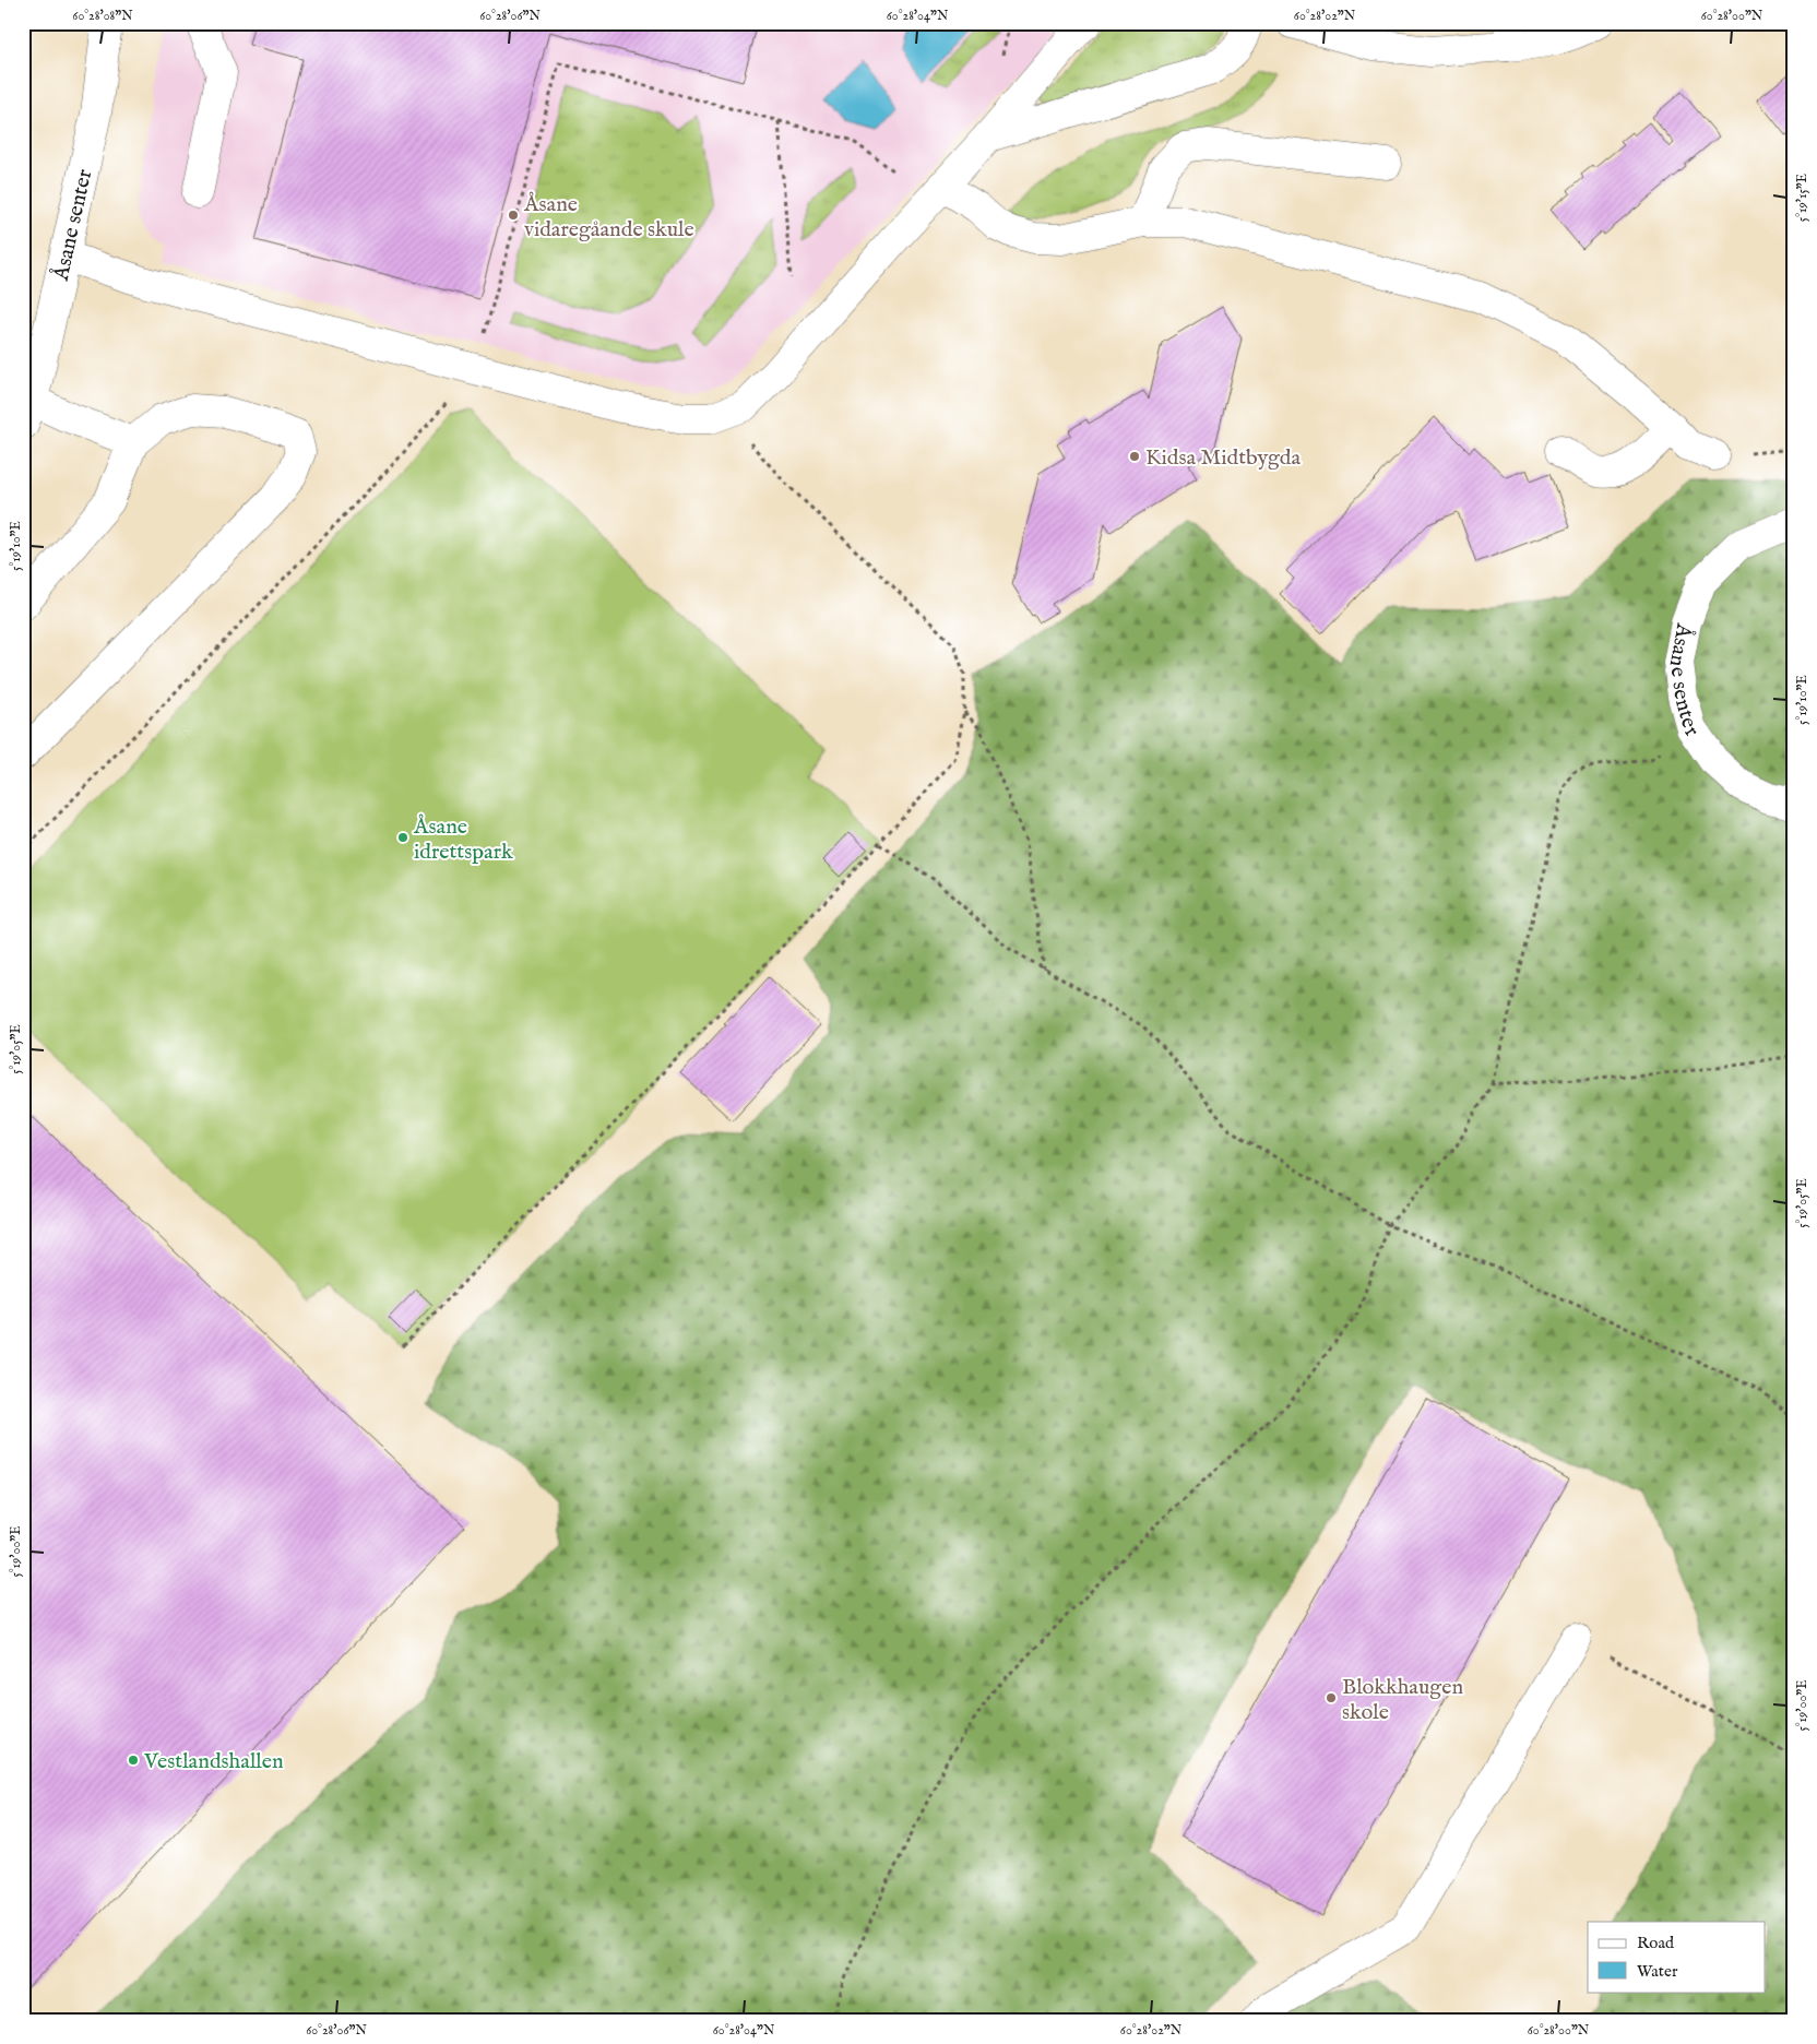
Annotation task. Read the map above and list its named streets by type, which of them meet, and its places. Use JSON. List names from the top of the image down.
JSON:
{
  "streets": {
    "street": ["Åsane senter"]
  },
  "places": [
    "Åsane vidaregåande skule",
    "Kidsa Midtbygda",
    "Åsane idrettspark",
    "Blokkhaugen skole",
    "Vestlandshallen"
  ],
  "legend": ["Road", "Water"],
  "coordinates": [
    "60°28'08\"N",
    "60°28'06\"N",
    "60°28'04\"N",
    "60°28'02\"N",
    "60°28'00\"N",
    "5°19'15\"E",
    "5°19'10\"E",
    "5°19'05\"E",
    "5°19'00\"E"
  ]
}
